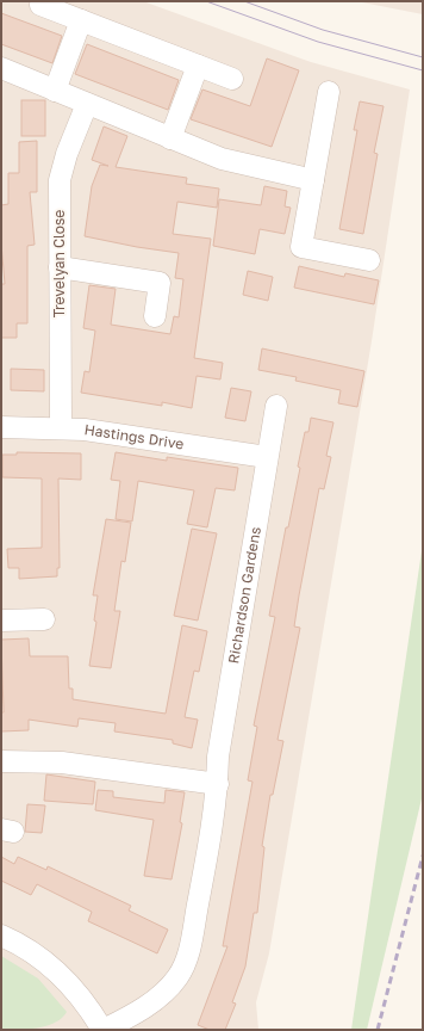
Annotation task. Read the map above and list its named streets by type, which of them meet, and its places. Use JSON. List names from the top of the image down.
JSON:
{
  "streets": {
    "street": ["Trevelyan Close", "Hastings Drive", "Richardson Gardens"]
  },
  "crossings": [
    ["Trevelyan Close", "Hastings Drive"],
    ["Hastings Drive", "Richardson Gardens"]
  ]
}
